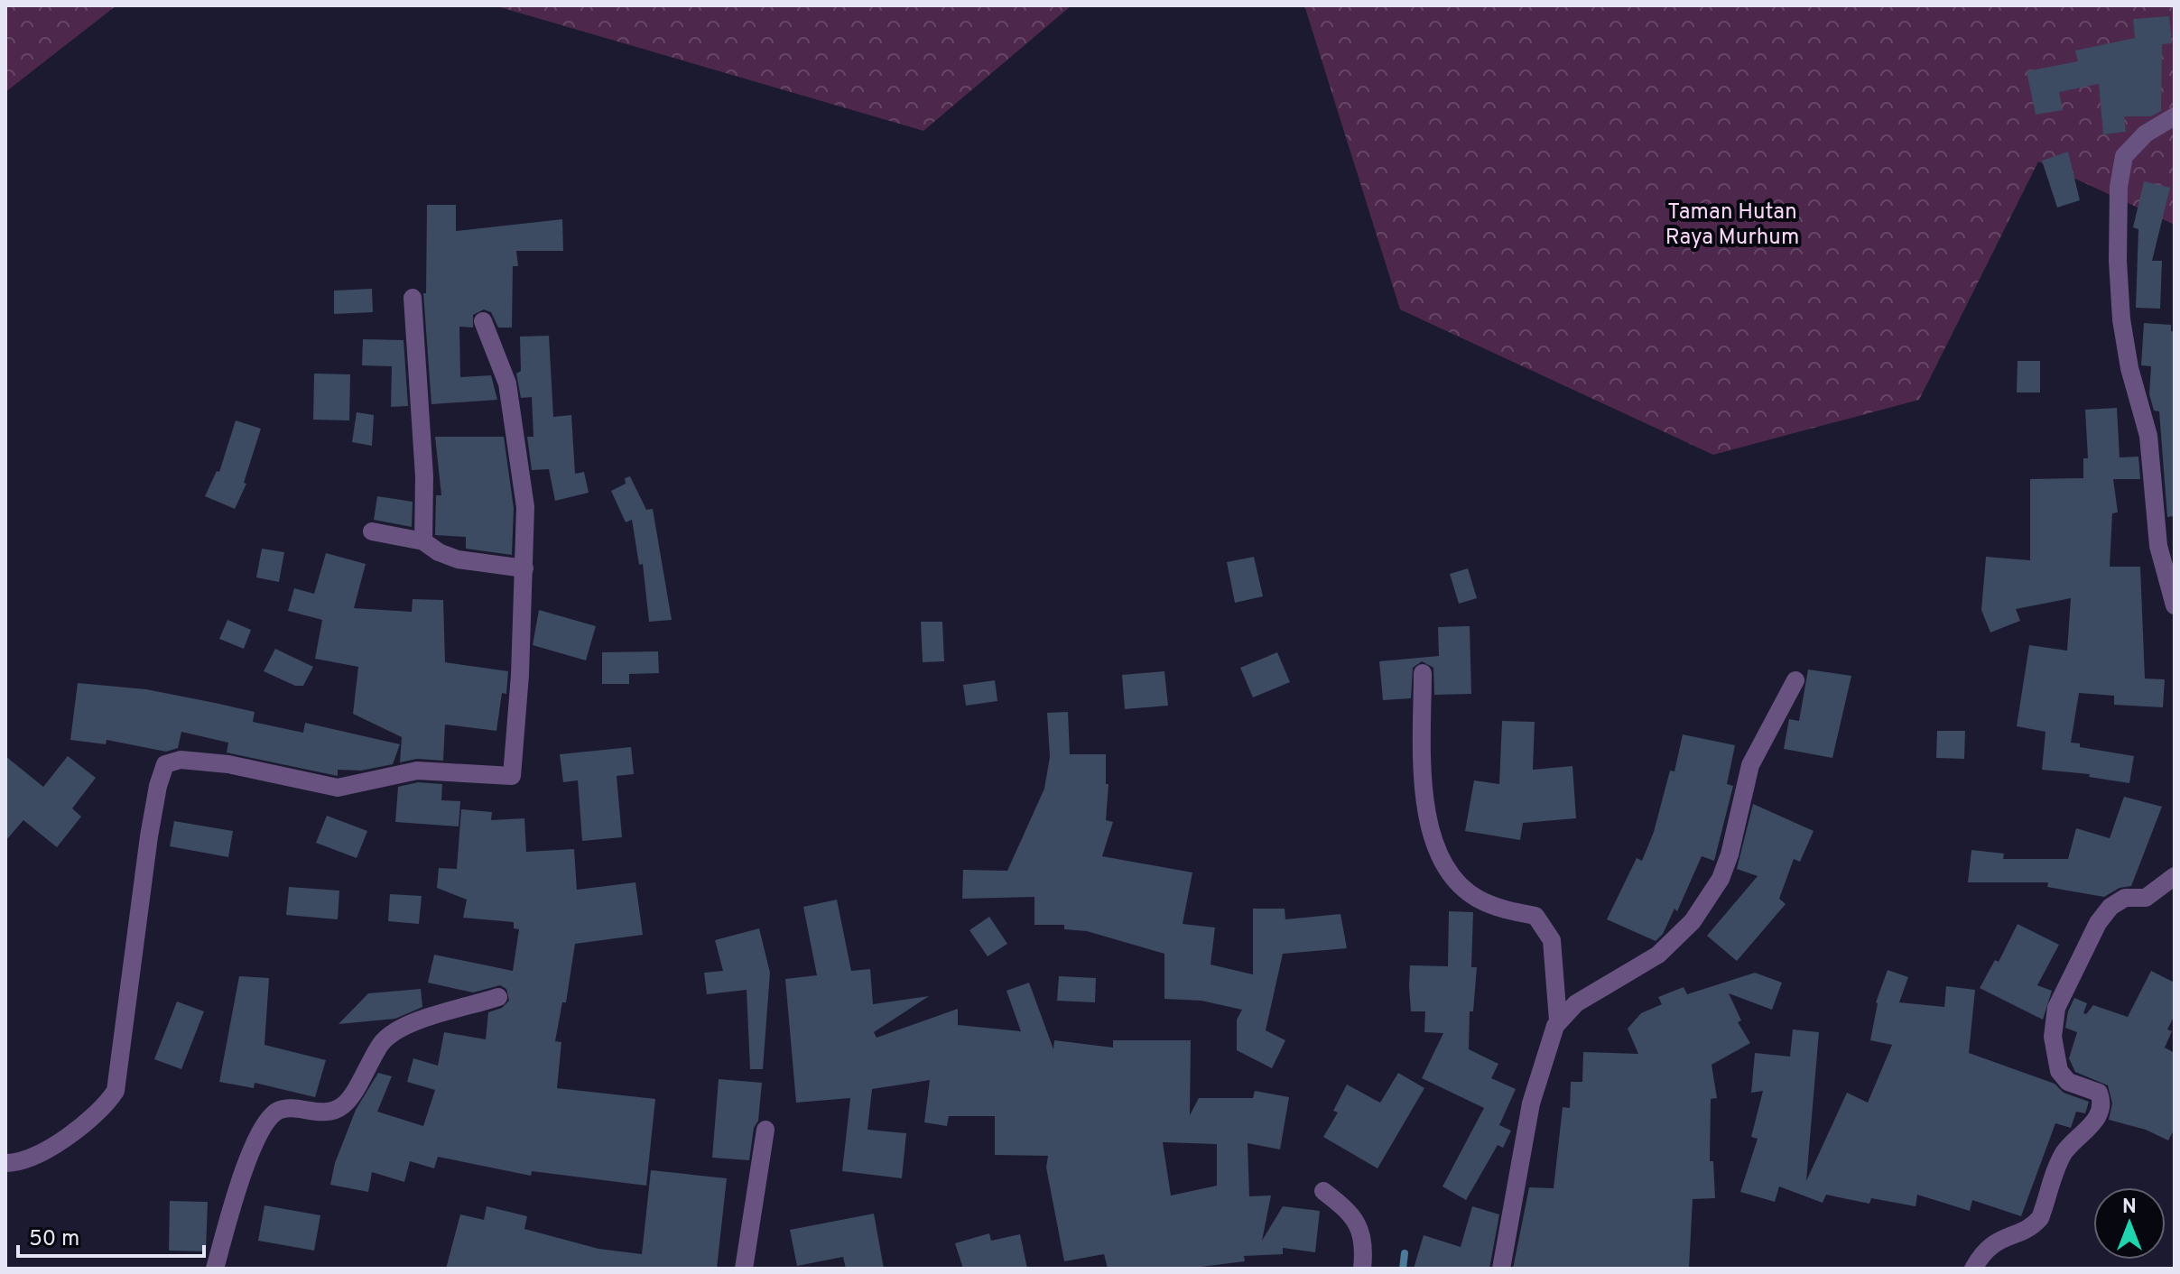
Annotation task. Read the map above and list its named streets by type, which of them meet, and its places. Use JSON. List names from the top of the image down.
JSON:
{
  "parks": ["Taman Hutan Raya Murhum"],
  "scale_bar": "50 m",
  "north": "top"
}
